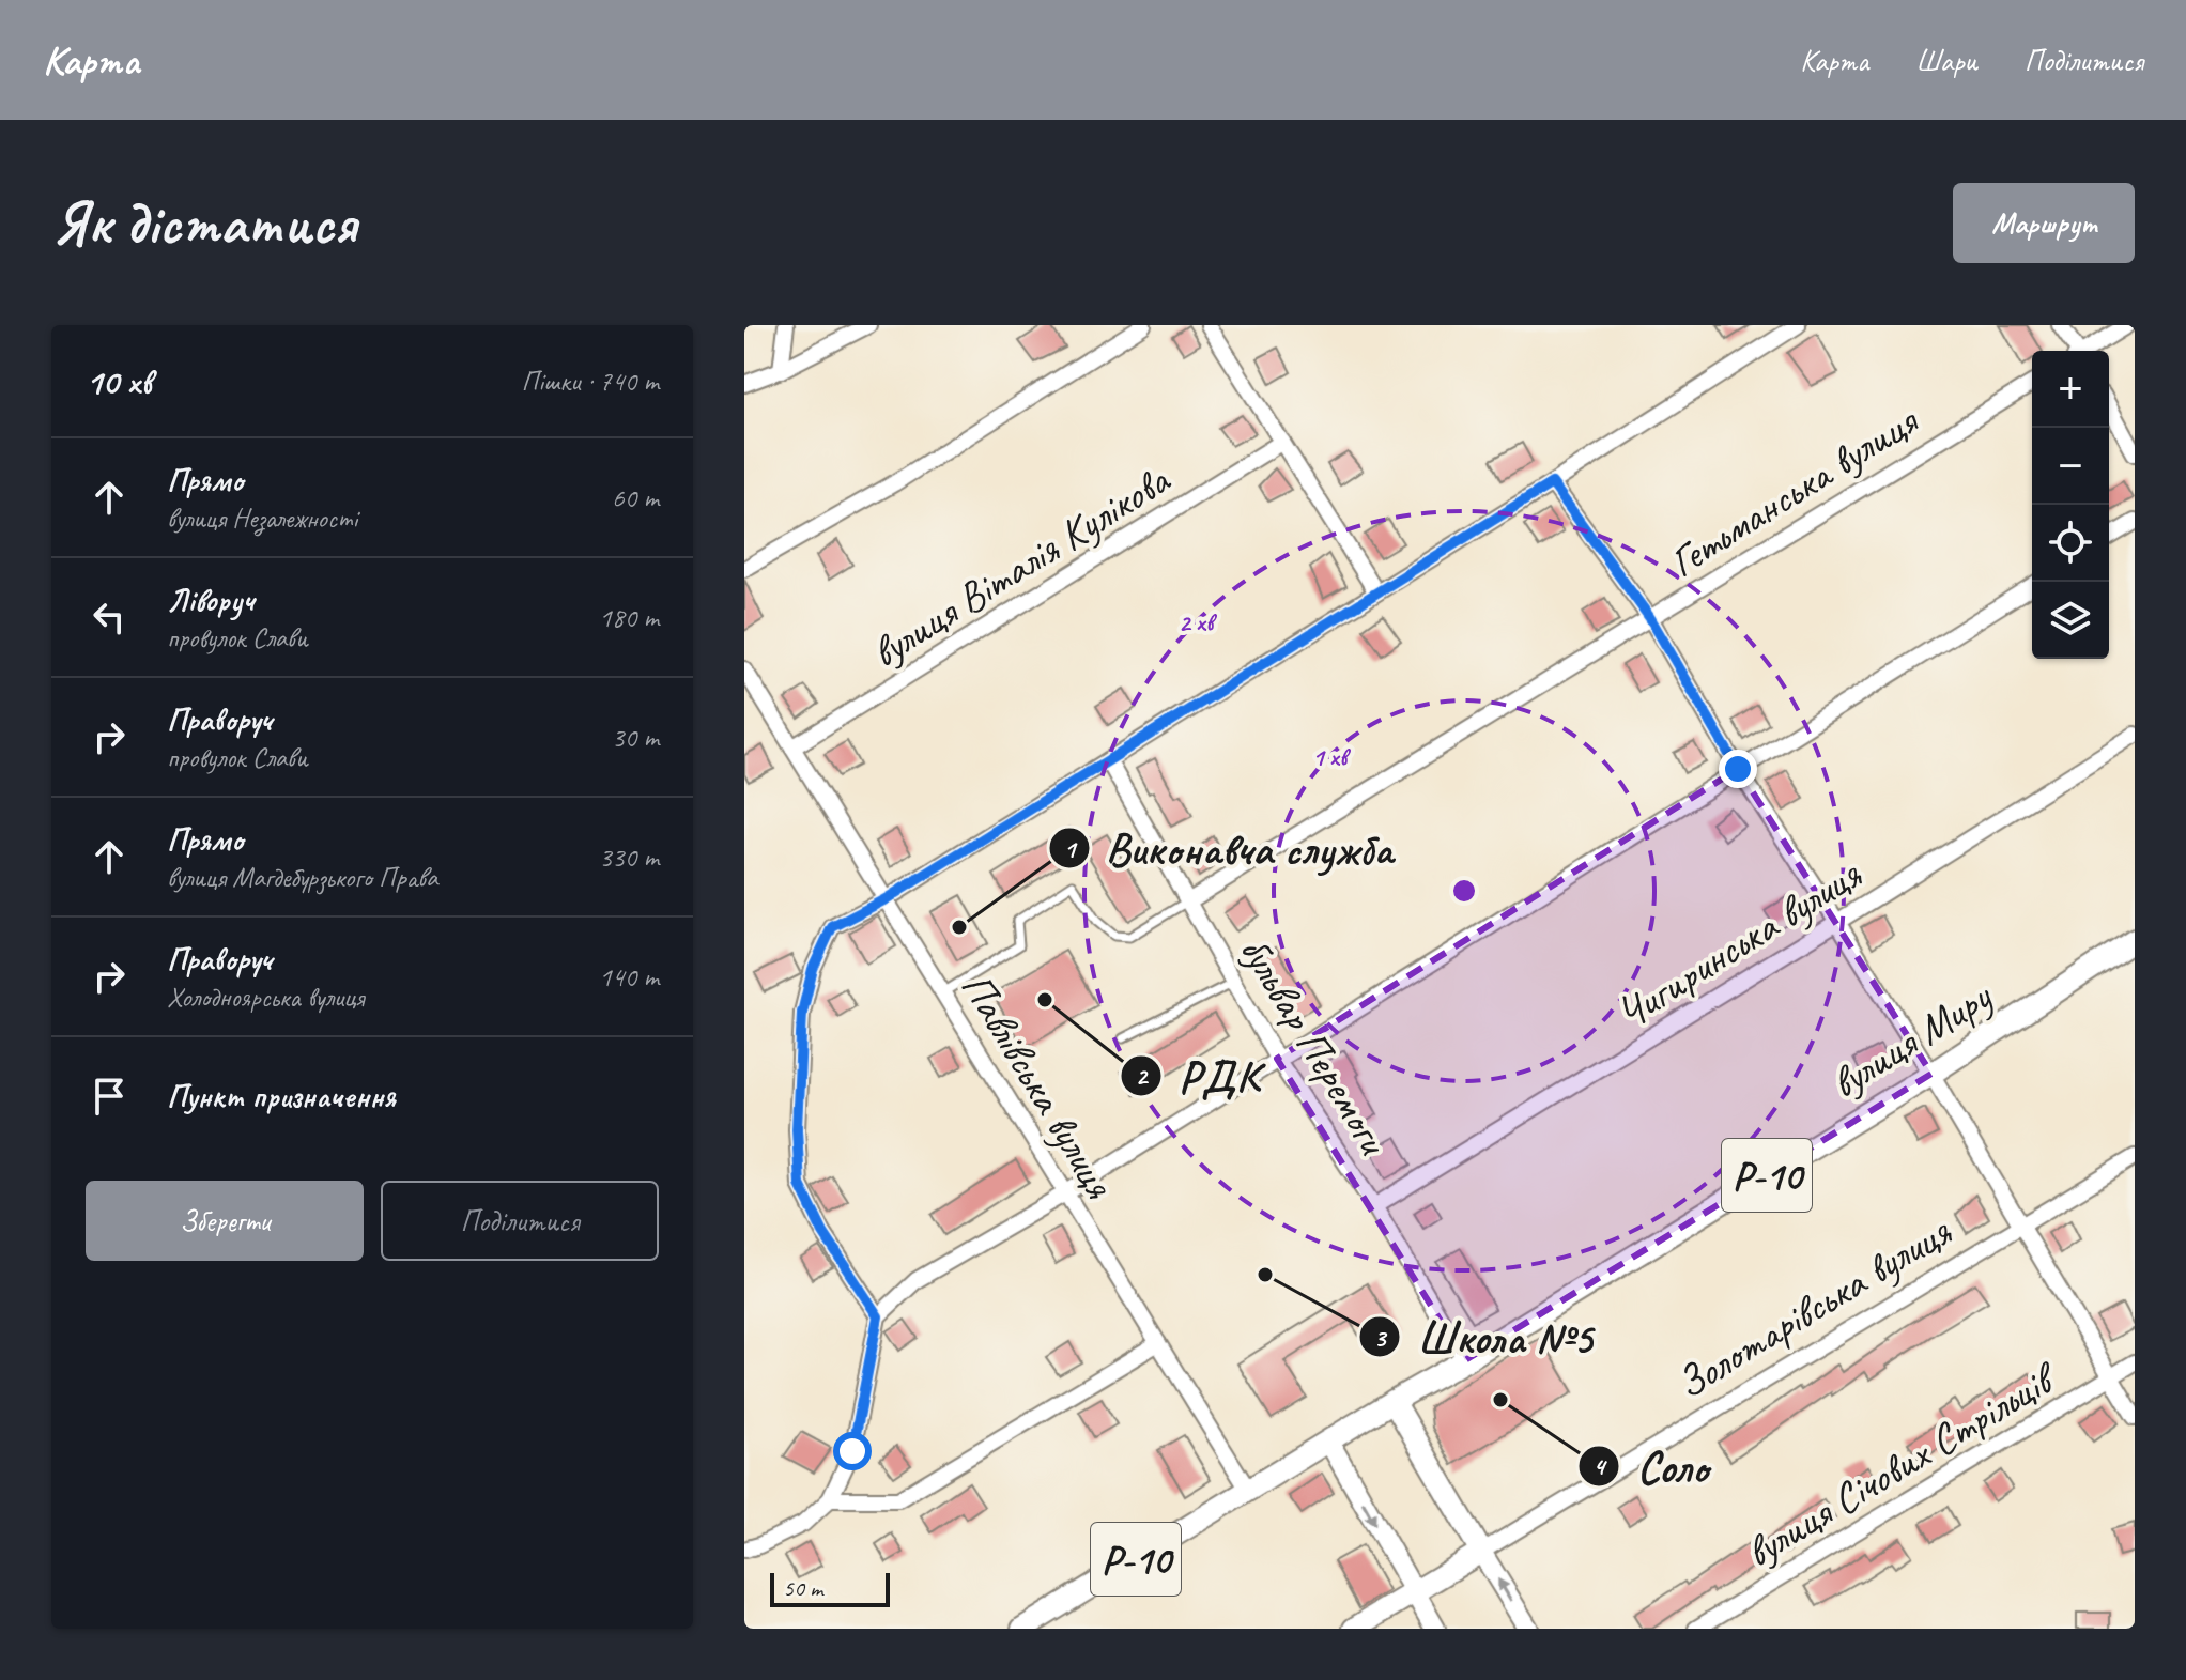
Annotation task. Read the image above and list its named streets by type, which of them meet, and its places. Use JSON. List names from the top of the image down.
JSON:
{
  "streets": {
    "main road": ["вулиця Миру", "Р-10", "Золотарівська вулиця"],
    "street": [
      "Гетьманська вулиця",
      "вулиця Віталія Кулікова",
      "Чигиринська вулиця",
      "бульвар Перемоги",
      "Павлівська вулиця",
      "вулиця Січових Стрільців"
    ]
  },
  "crossings": [
    ["Гетьманська вулиця", "бульвар Перемоги"],
    ["вулиця Віталія Кулікова", "Павлівська вулиця"],
    ["Чигиринська вулиця", "бульвар Перемоги"],
    ["вулиця Миру", "бульвар Перемоги"],
    ["вулиця Миру", "Павлівська вулиця"]
  ],
  "places": [
    "Виконавча служба",
    "РДК",
    "Школа №5",
    "Соло"
  ],
  "scale_bar": "50 m",
  "page": {
    "header": "Карта",
    "nav": ["Карта", "Шари", "Поділитися"],
    "buttons": [
      "Маршрут",
      ["Зберегти", "Поділитися"]
    ],
    "title": "Як дістатися",
    "heading": ["10 хв", "Пішки · 740 m"],
    "map_buttons": ["+", "−"],
    "list": [
      ["Прямо", "вулиця Незалежності", "60 m"],
      ["Ліворуч", "провулок Слави", "180 m"],
      ["Праворуч", "провулок Слави", "30 m"],
      ["Прямо", "вулиця Магдебурзького Права", "330 m"],
      ["Праворуч", "Холодноярська вулиця", "140 m"],
      "Пункт призначення"
    ],
    "scale": "50 m"
  },
  "rings": ["2 хв", "1 хв"]
}
